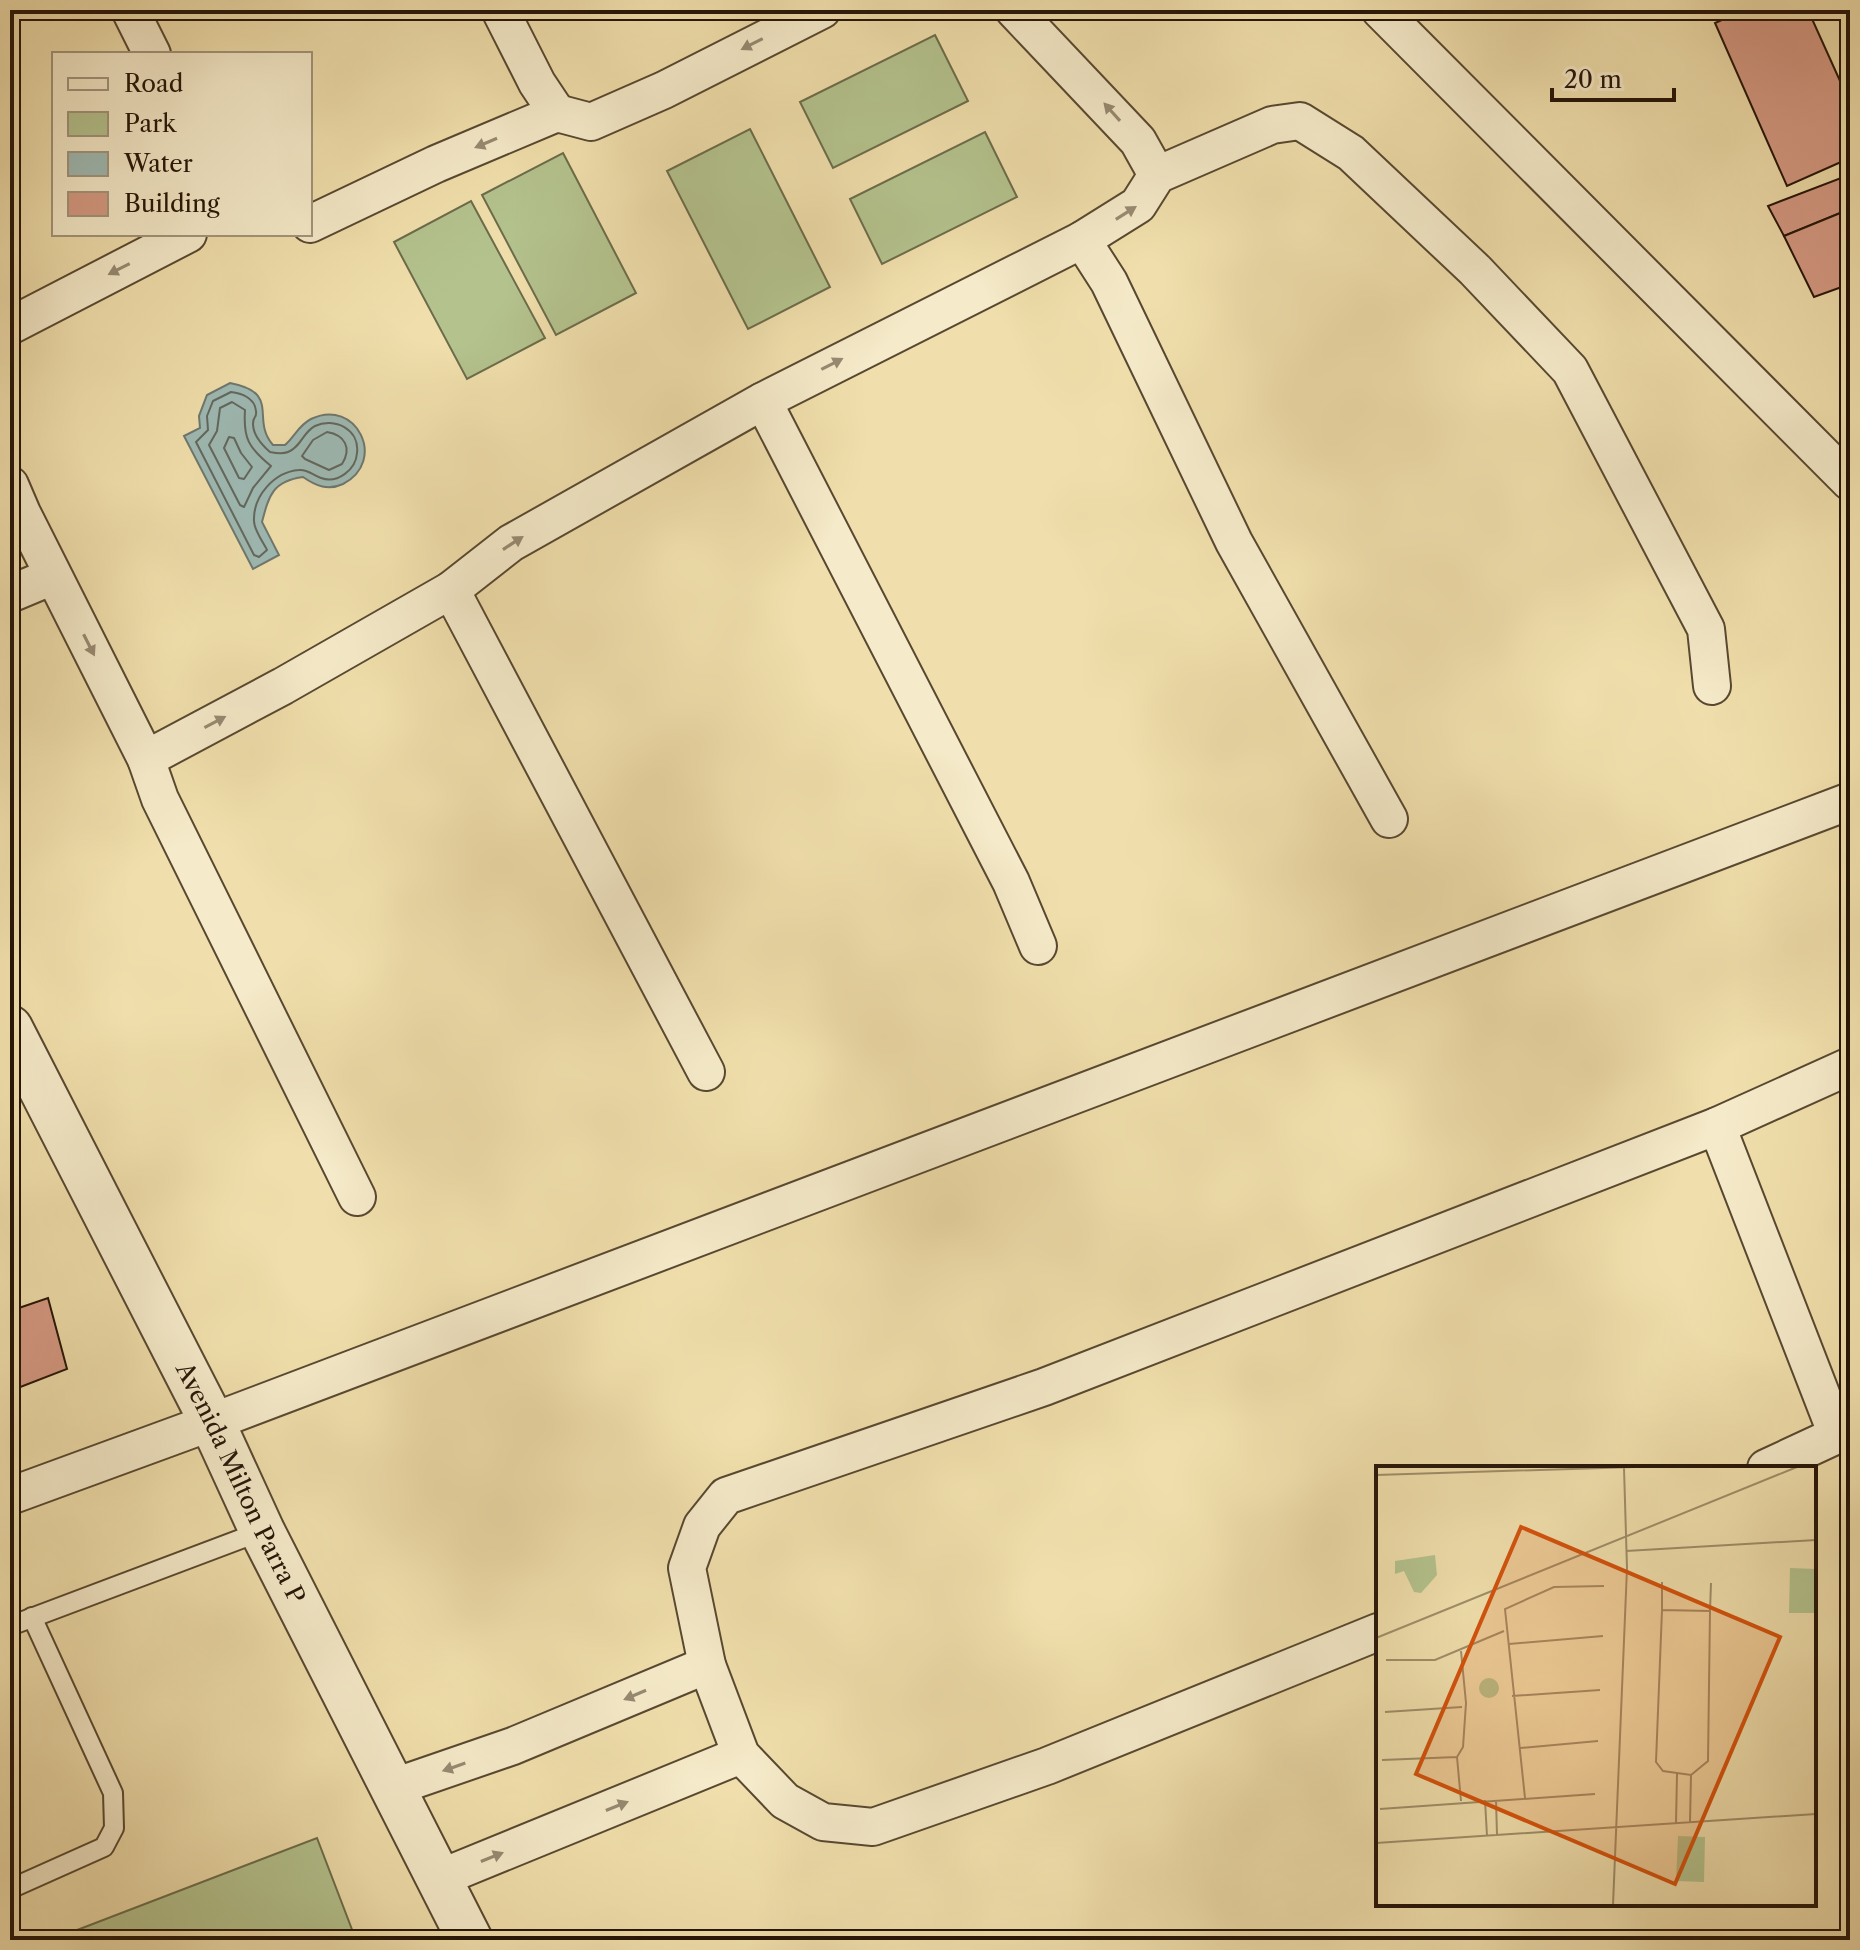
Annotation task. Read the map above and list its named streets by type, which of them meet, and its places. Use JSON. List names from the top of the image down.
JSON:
{
  "streets": {
    "street": ["Avenida Milton Parra P"]
  },
  "legend": [
    "Road",
    "Park",
    "Water",
    "Building"
  ],
  "scale_bar": "20 m"
}
